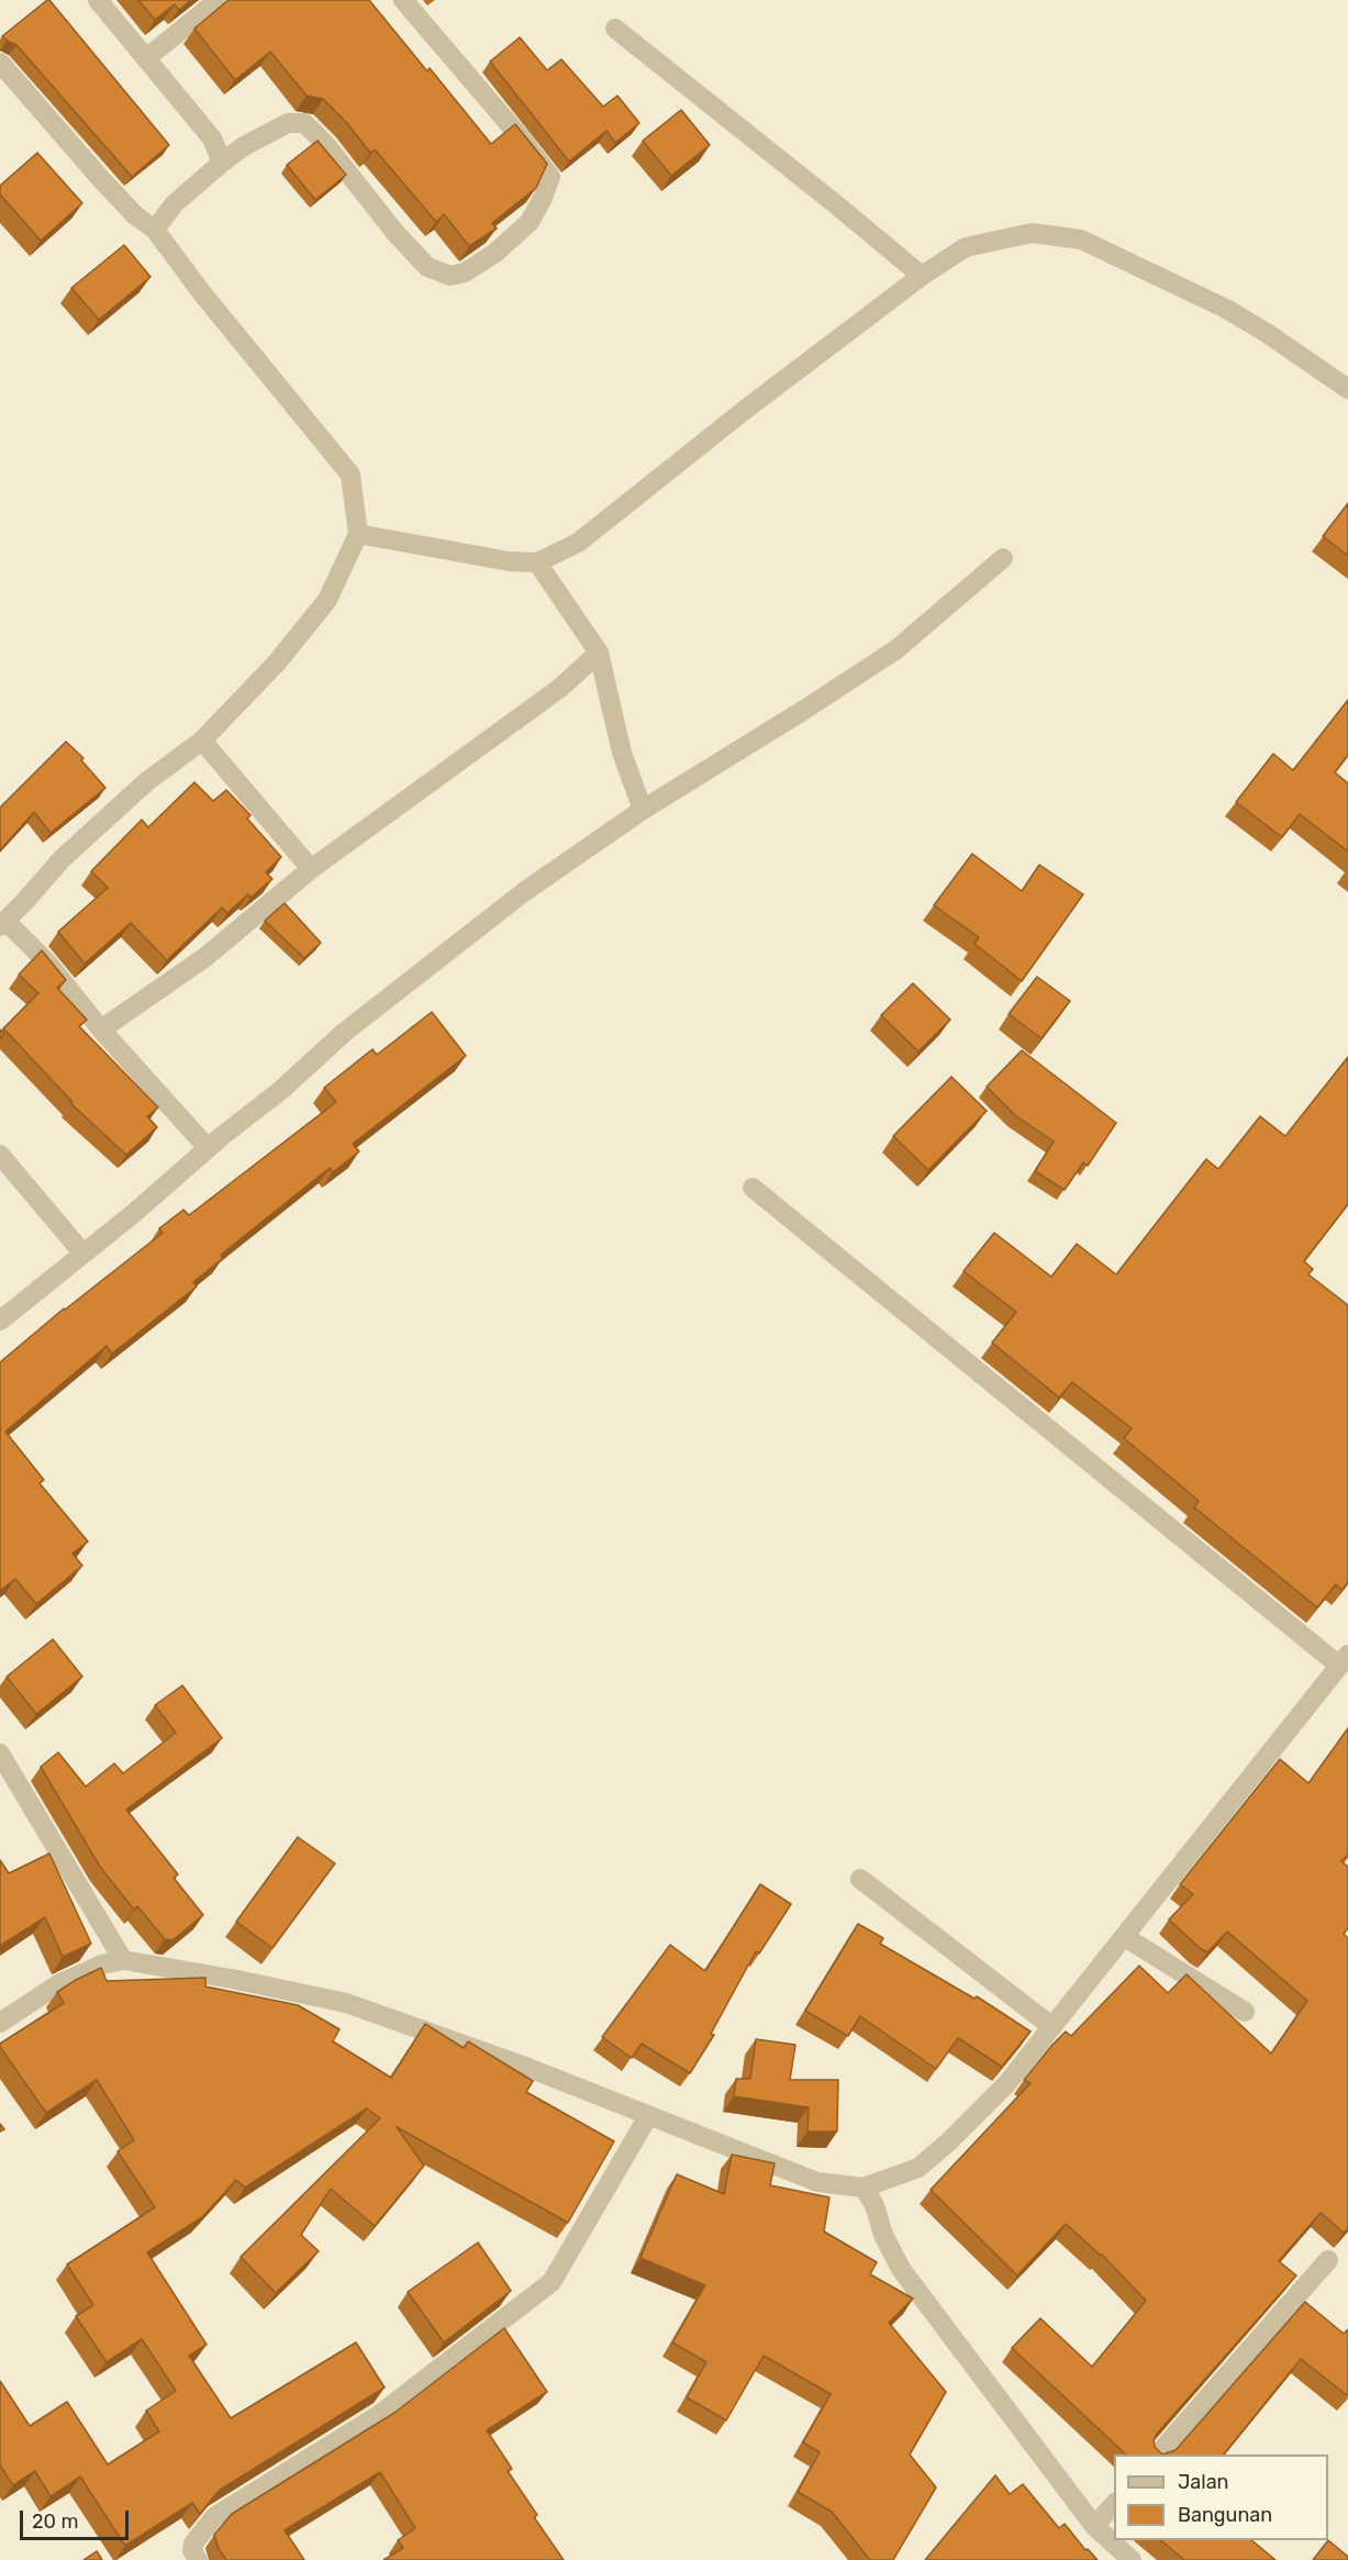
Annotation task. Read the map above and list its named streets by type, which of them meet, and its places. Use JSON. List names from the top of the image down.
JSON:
{
  "legend": ["Jalan", "Bangunan"],
  "scale_bar": "20 m"
}
